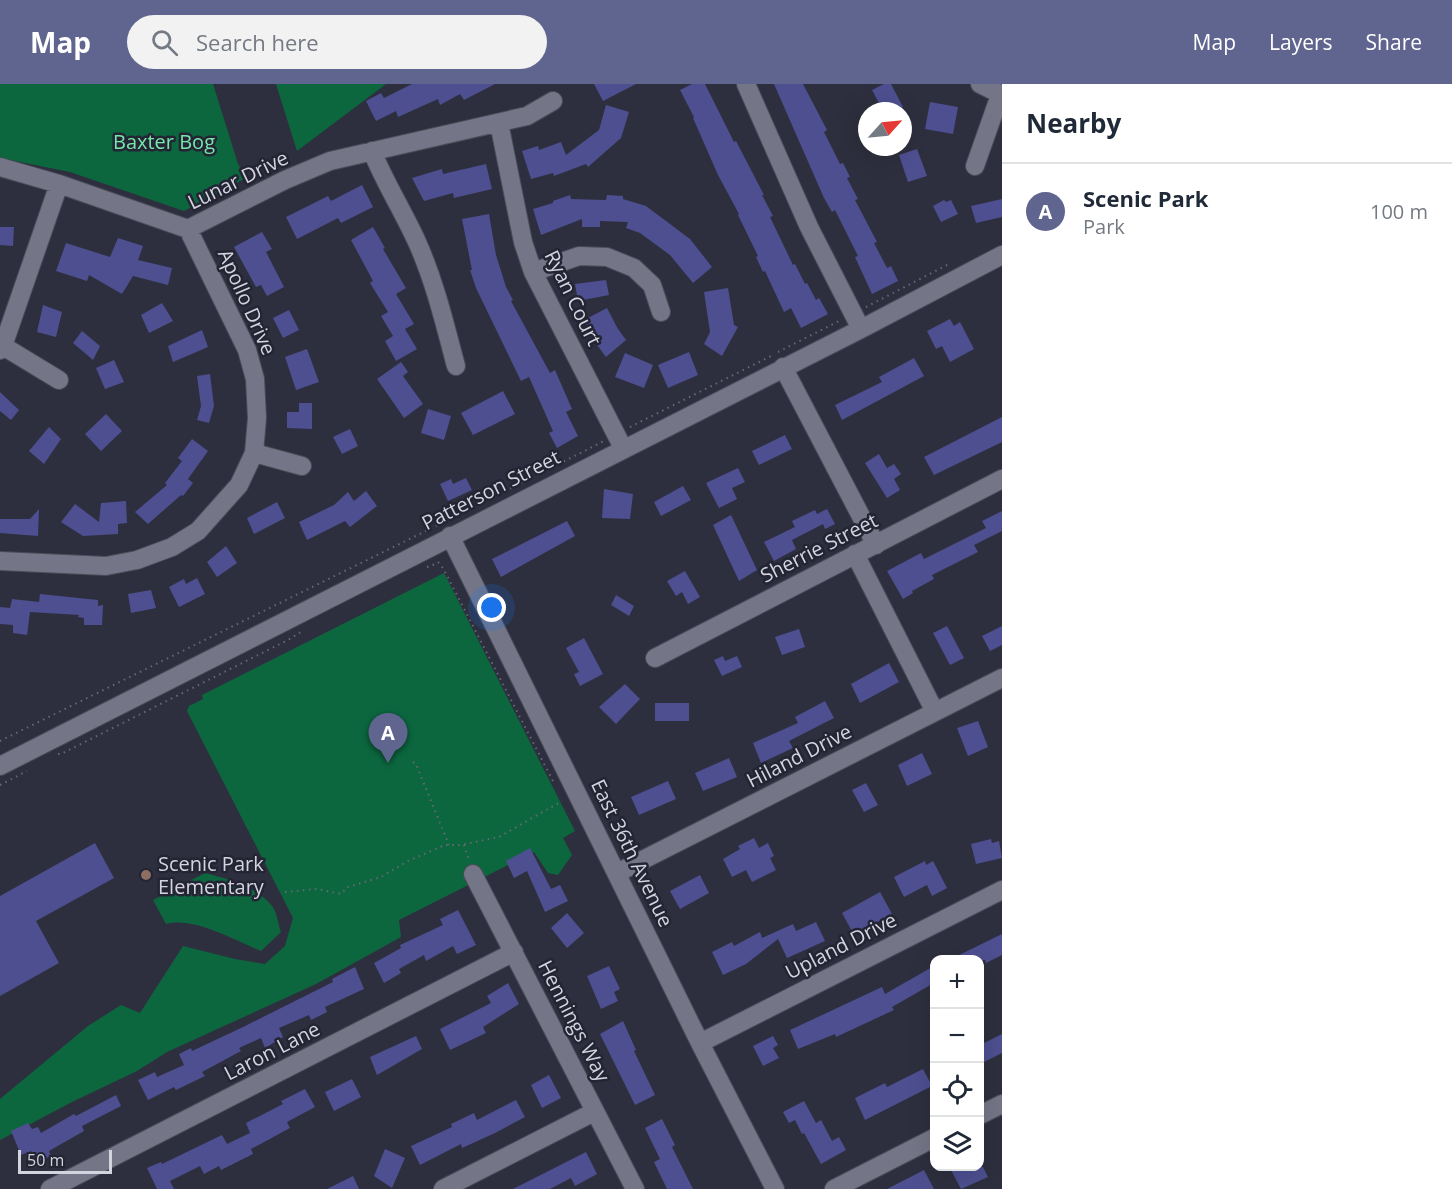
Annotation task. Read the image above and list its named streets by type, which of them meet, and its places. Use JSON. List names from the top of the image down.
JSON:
{
  "streets": {
    "street": [
      "Lunar Drive",
      "Ryan Court",
      "Apollo Drive",
      "Patterson Street",
      "Sherrie Street",
      "Hiland Drive",
      "East 36th Avenue",
      "Upland Drive",
      "Hennings Way",
      "Laron Lane"
    ]
  },
  "crossings": [
    ["Lunar Drive", "Ryan Court"],
    ["Lunar Drive", "Apollo Drive"],
    ["Ryan Court", "Patterson Street"],
    ["Patterson Street", "East 36th Avenue"],
    ["Hiland Drive", "East 36th Avenue"],
    ["East 36th Avenue", "Upland Drive"],
    ["Hennings Way", "Laron Lane"]
  ],
  "parks": ["Baxter Bog"],
  "places": ["Scenic Park Elementary"],
  "scale_bar": "50 m",
  "north": "top right",
  "page": {
    "header": "Map",
    "search": "Search here",
    "nav": ["Map", "Layers", "Share"],
    "heading": "Nearby",
    "list": [
      {
        "mark": "A",
        "name": "Scenic Park",
        "note": "Park",
        "value": "100 m"
      }
    ],
    "pins": "A",
    "map_buttons": ["+", "−"],
    "scale": "50 m"
  }
}
